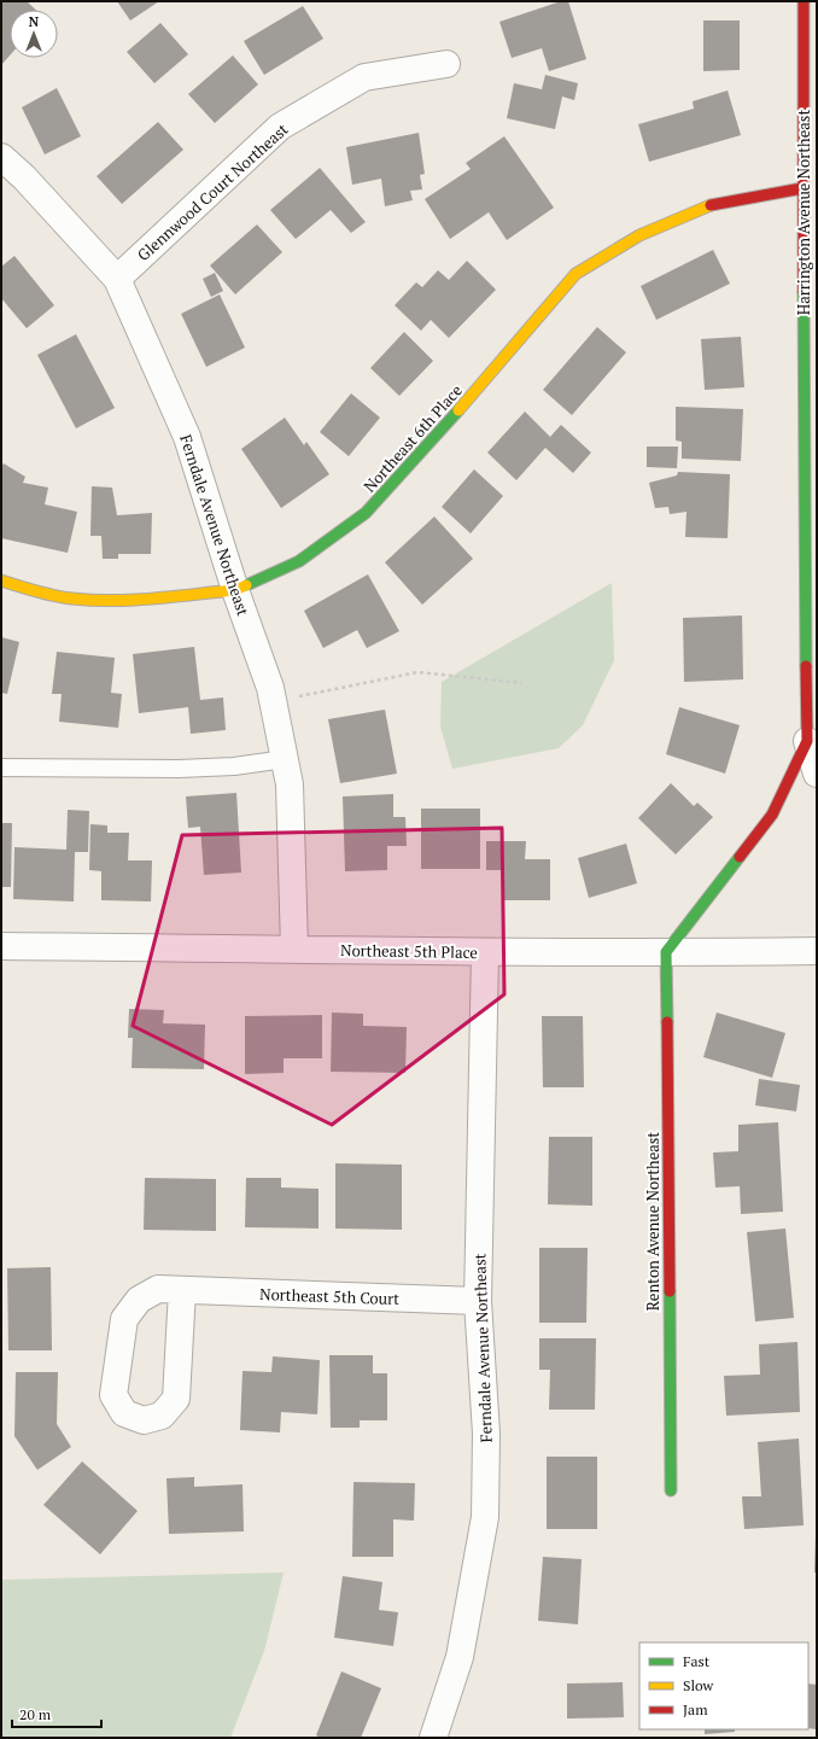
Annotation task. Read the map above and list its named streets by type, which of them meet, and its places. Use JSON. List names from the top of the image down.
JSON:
{
  "streets": {
    "street": [
      "Glennwood Court Northeast",
      "Harrington Avenue Northeast",
      "Northeast 6th Place",
      "Ferndale Avenue Northeast",
      "Northeast 5th Place",
      "Renton Avenue Northeast",
      "Northeast 5th Court"
    ]
  },
  "crossings": [
    ["Glennwood Court Northeast", "Ferndale Avenue Northeast"],
    ["Harrington Avenue Northeast", "Northeast 6th Place"],
    ["Harrington Avenue Northeast", "Northeast 5th Place"],
    ["Harrington Avenue Northeast", "Renton Avenue Northeast"],
    ["Northeast 6th Place", "Ferndale Avenue Northeast"],
    ["Ferndale Avenue Northeast", "Northeast 5th Place"],
    ["Ferndale Avenue Northeast", "Northeast 5th Court"],
    ["Northeast 5th Place", "Renton Avenue Northeast"]
  ],
  "legend": ["Fast", "Slow", "Jam"],
  "scale_bar": "20 m",
  "north": "top"
}
